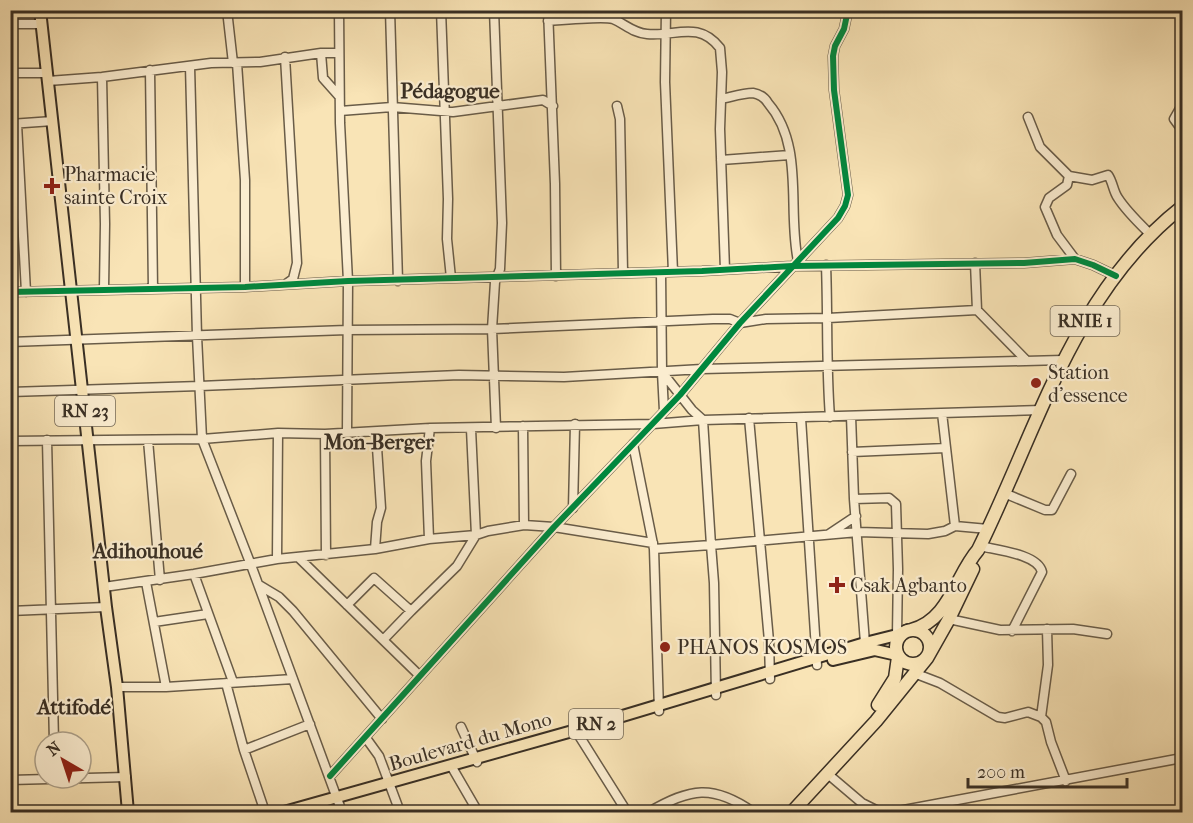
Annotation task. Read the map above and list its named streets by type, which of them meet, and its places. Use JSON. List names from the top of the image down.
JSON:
{
  "streets": {
    "highway": ["RNIE 1"],
    "main road": ["RN 23", "RN 2", "Boulevard du Mono"]
  },
  "crossings": [
    ["RNIE 1", "Boulevard du Mono"]
  ],
  "districts": [
    "Pédagogue",
    "Mon-Berger",
    "Adihouhoué",
    "Attifodé"
  ],
  "places": {
    "health": ["Pharmacie sainte Croix", "Csak Agbanto"],
    "other": ["Station d'essence", "PHANOS KOSMOS"]
  },
  "scale_bar": "200 m",
  "north": "top left"
}
